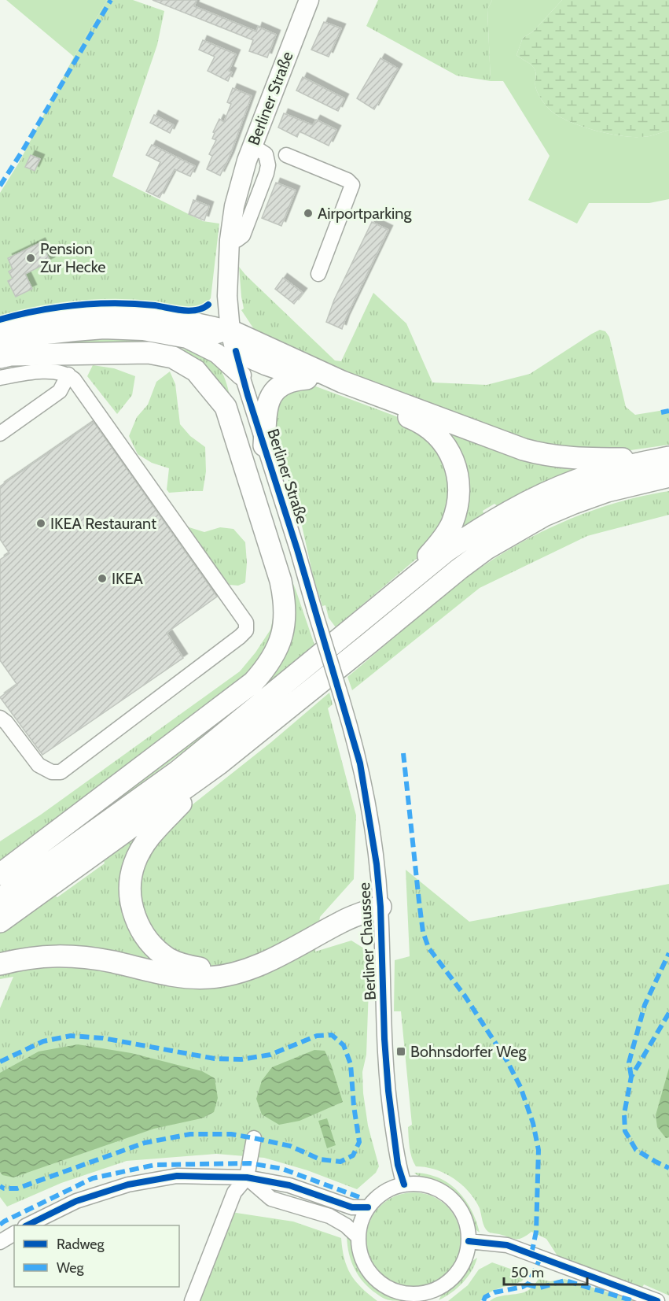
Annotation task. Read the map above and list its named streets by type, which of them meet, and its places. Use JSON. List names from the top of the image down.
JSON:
{
  "streets": {
    "main road": ["Berliner Straße"],
    "street": ["Berliner Chaussee"]
  },
  "crossings": [
    ["Berliner Straße", "Berliner Chaussee"]
  ],
  "places": {
    "other": [
      "Airportparking",
      "Pension Zur Hecke",
      "IKEA Restaurant",
      "IKEA"
    ],
    "transit": ["Bohnsdorfer Weg"]
  },
  "legend": ["Radweg", "Weg"],
  "scale_bar": "50 m"
}
